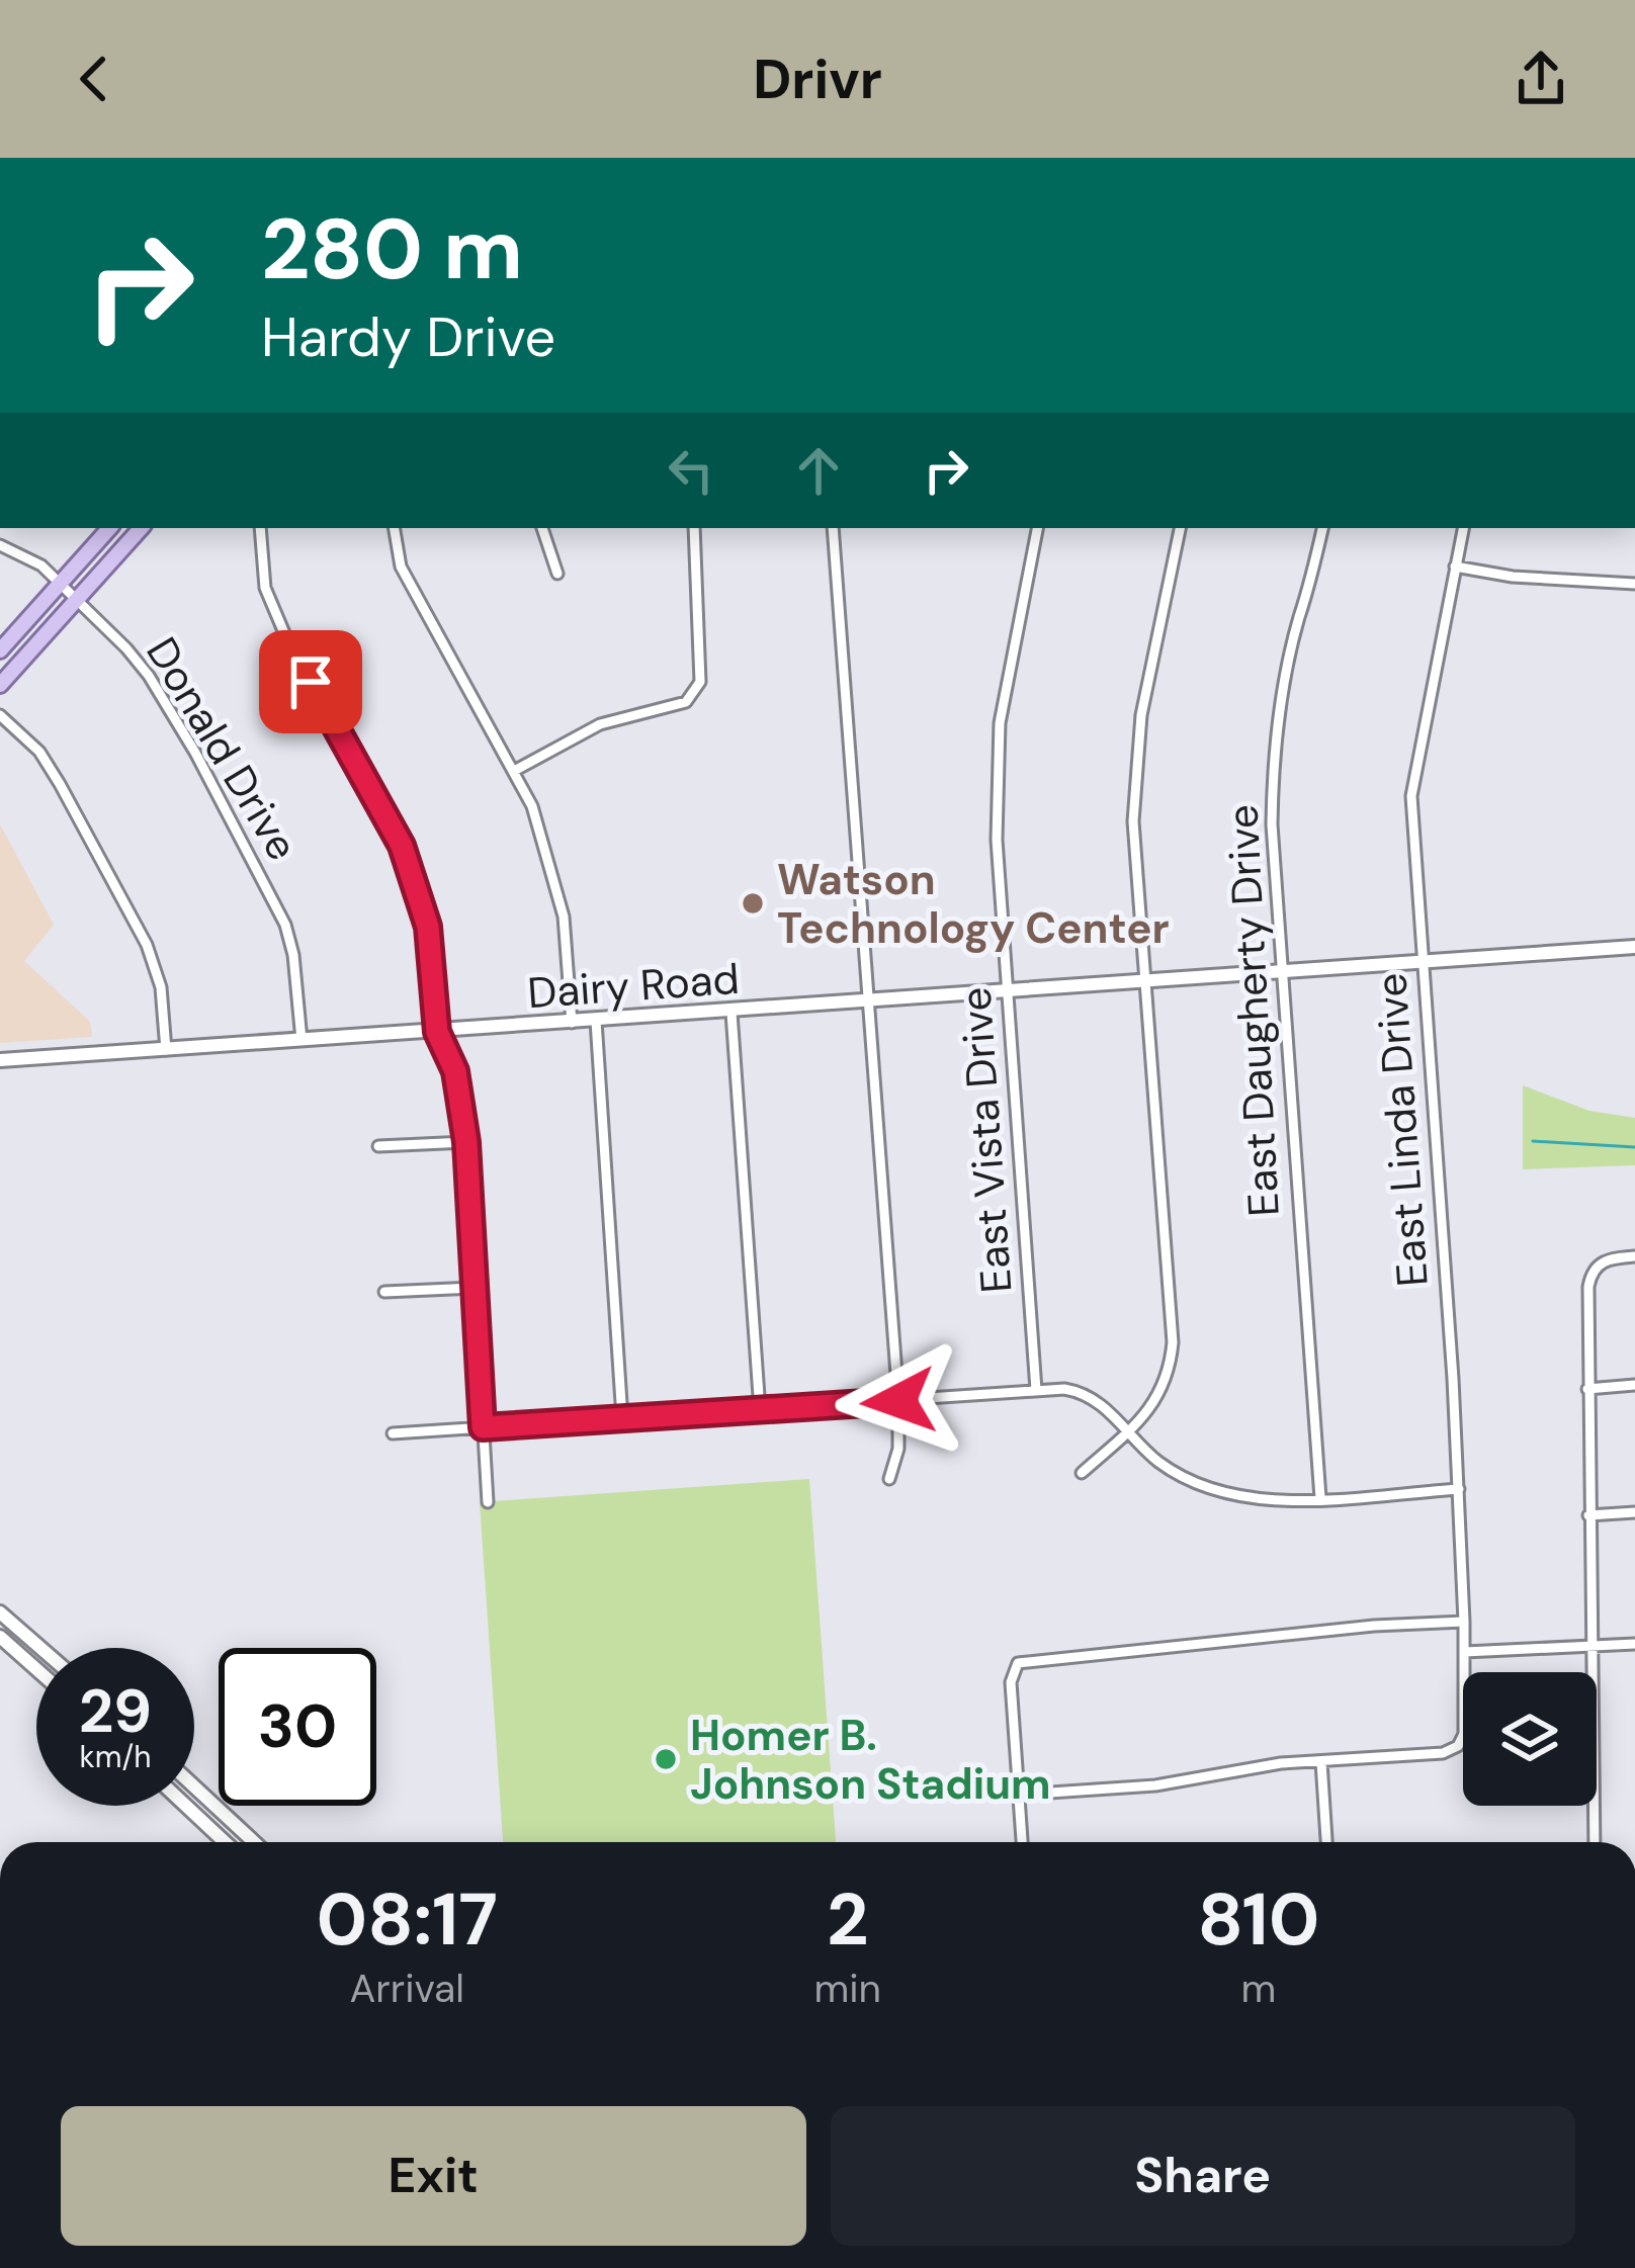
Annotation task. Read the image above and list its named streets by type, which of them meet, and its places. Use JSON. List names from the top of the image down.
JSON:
{
  "streets": {
    "street": [
      "Donald Drive",
      "Dairy Road",
      "East Daugherty Drive",
      "East Linda Drive",
      "East Vista Drive"
    ]
  },
  "crossings": [
    ["Donald Drive", "Dairy Road"],
    ["Dairy Road", "East Daugherty Drive"],
    ["Dairy Road", "East Linda Drive"],
    ["Dairy Road", "East Vista Drive"]
  ],
  "places": ["Watson Technology Center", "Homer B. Johnson Stadium"],
  "page": {
    "header": "Drivr",
    "turn": ["280 m", "Hardy Drive"],
    "speed": "29 km/h",
    "limit": "30",
    "eta": [
      "08:17",
      "Arrival",
      "2",
      "min",
      "810",
      "m"
    ],
    "buttons": ["Exit", "Share"]
  }
}
